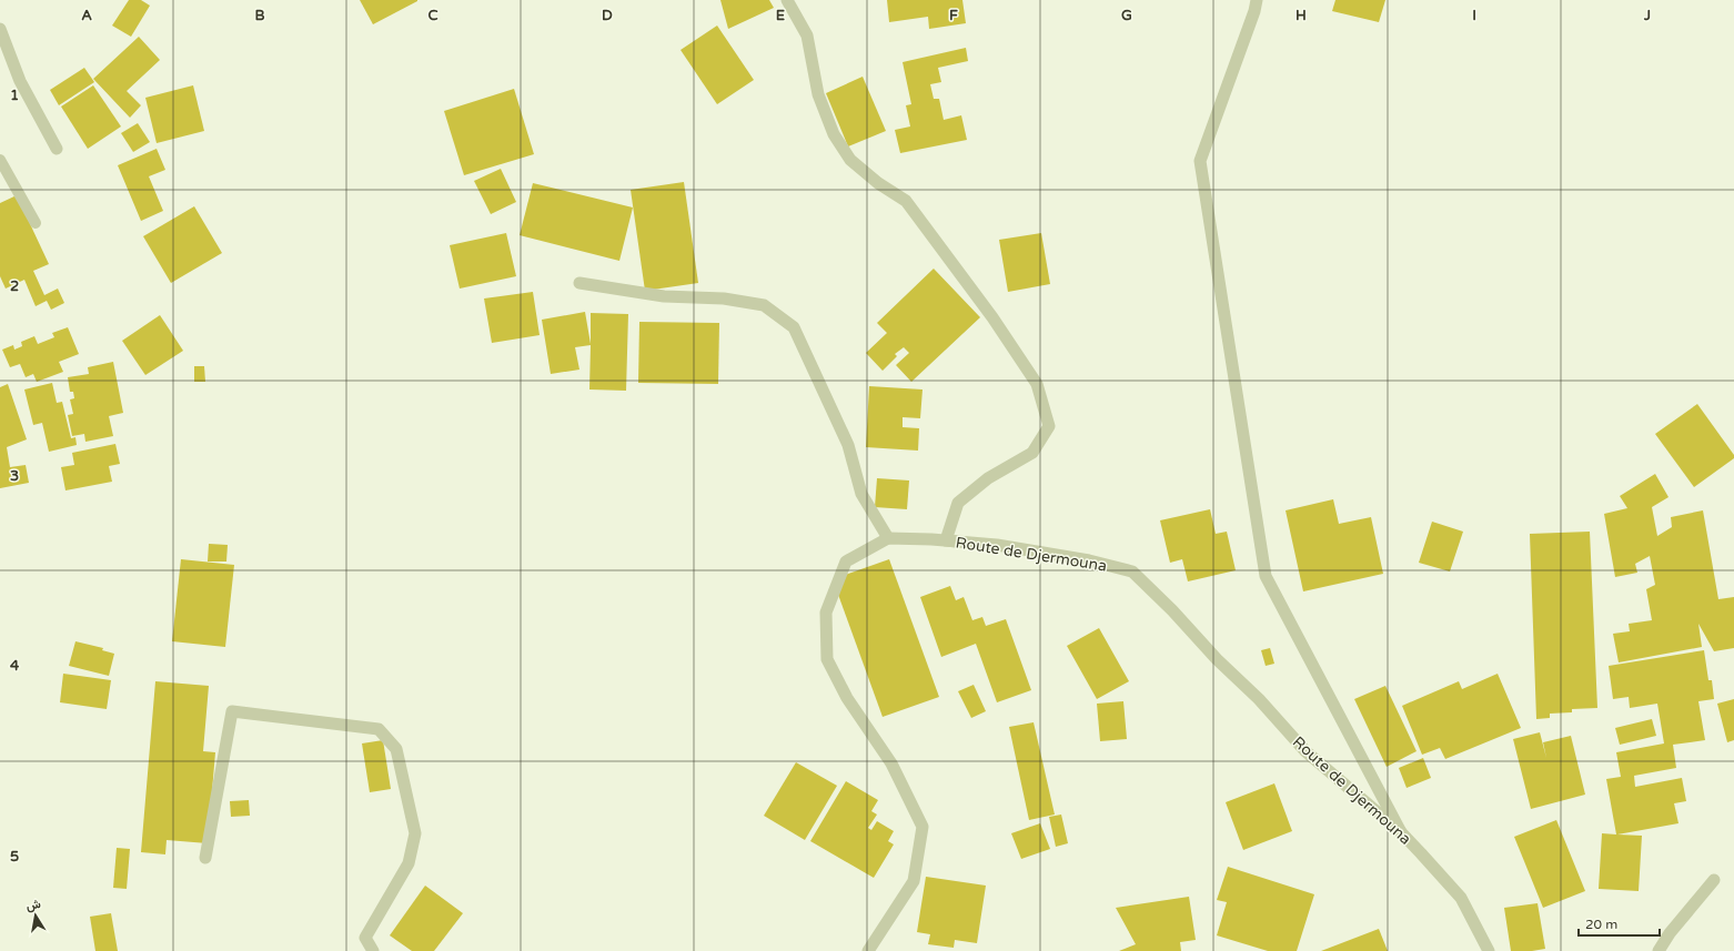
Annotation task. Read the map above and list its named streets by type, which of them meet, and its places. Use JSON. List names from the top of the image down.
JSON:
{
  "streets": {
    "street": ["Route de Djermouna"]
  },
  "scale_bar": "20 m",
  "north": "top",
  "grid": {
    "columns": [
      "A",
      "B",
      "C",
      "D",
      "E",
      "F",
      "G",
      "H",
      "I",
      "J"
    ],
    "rows": [
      "1",
      "2",
      "3",
      "4",
      "5"
    ]
  }
}
